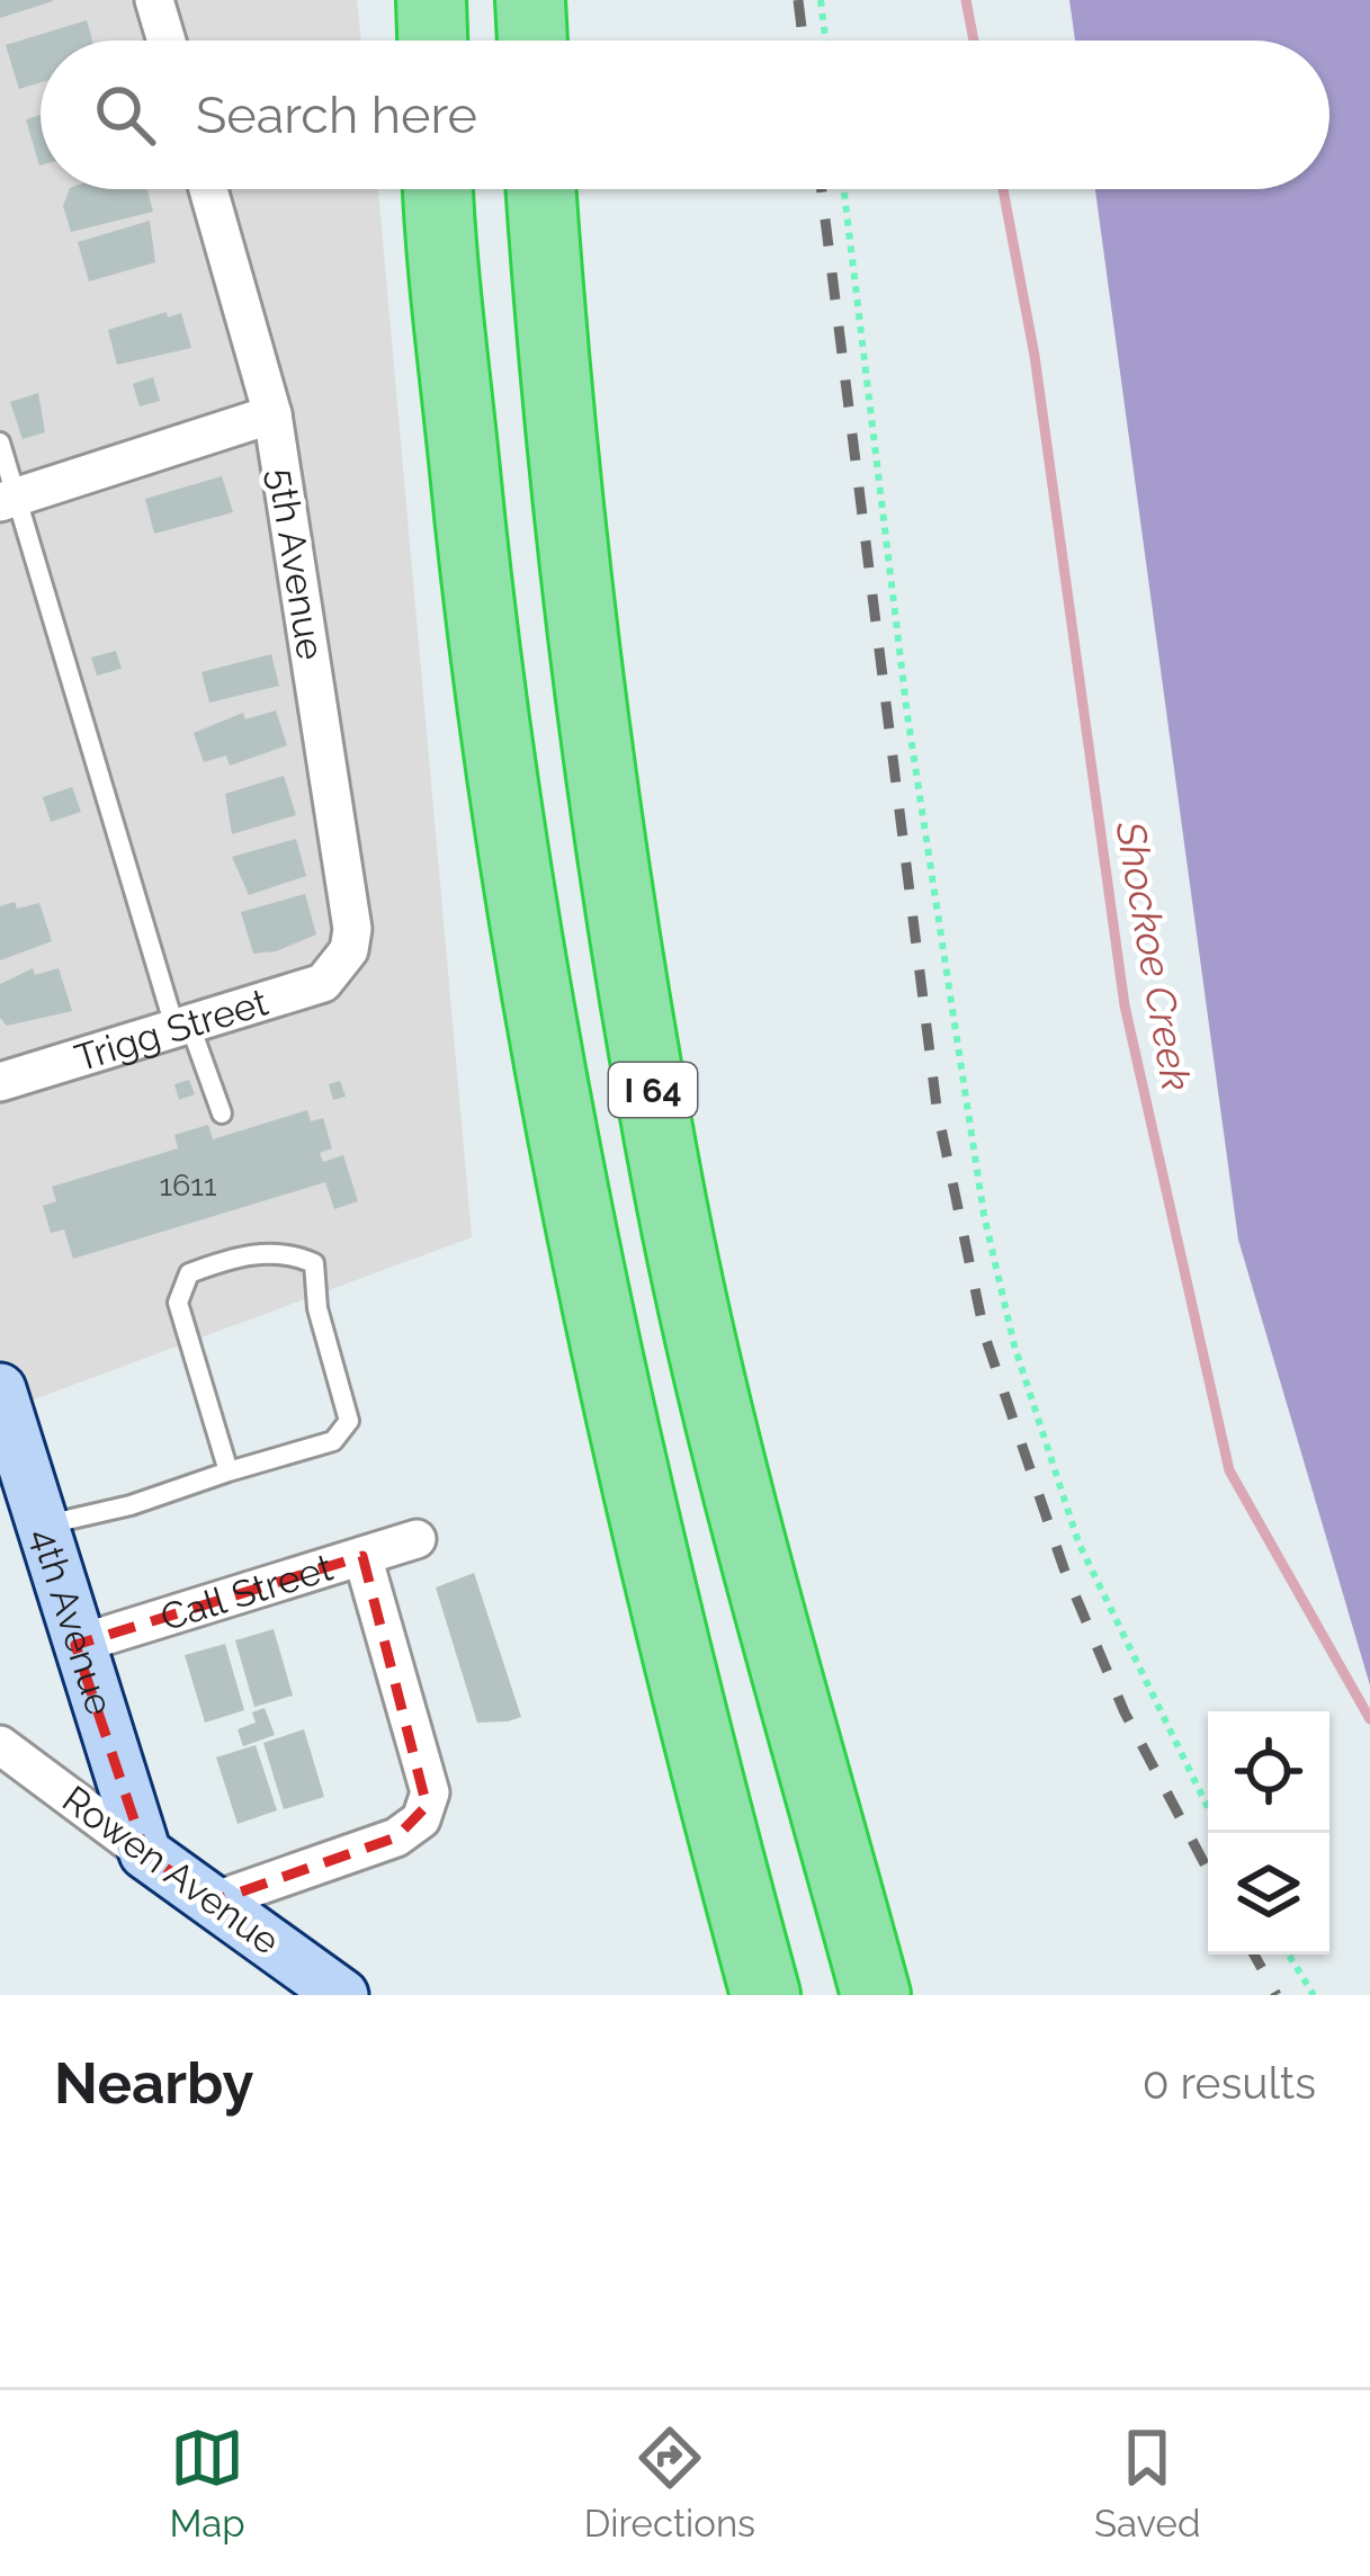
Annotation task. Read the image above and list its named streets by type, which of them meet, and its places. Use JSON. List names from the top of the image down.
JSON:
{
  "streets": {
    "highway": ["I 64"],
    "main road": ["4th Avenue", "Rowen Avenue"],
    "street": ["5th Avenue", "Trigg Street", "Call Street"]
  },
  "crossings": [
    ["5th Avenue", "Trigg Street"],
    ["Call Street", "4th Avenue"],
    ["4th Avenue", "Rowen Avenue"]
  ],
  "water": ["Shockoe Creek"],
  "house_numbers": ["1611"],
  "page": {
    "search": "Search here",
    "heading": ["Nearby", "0 results"],
    "nav": ["Map", "Directions", "Saved"]
  }
}
